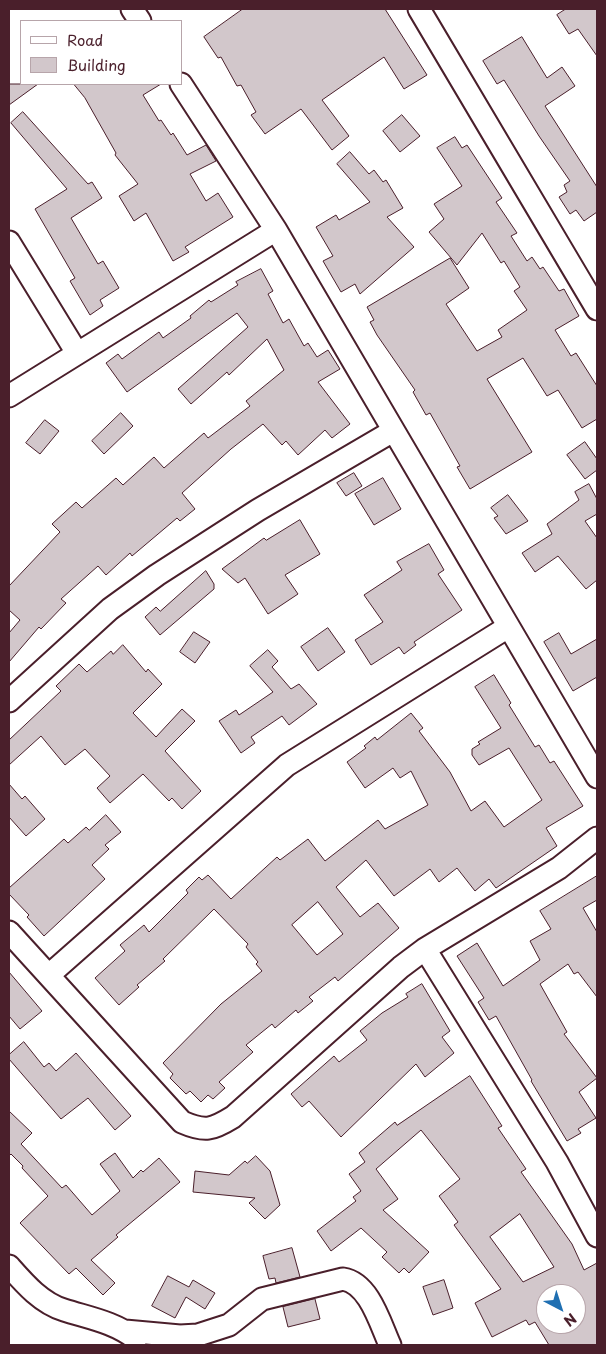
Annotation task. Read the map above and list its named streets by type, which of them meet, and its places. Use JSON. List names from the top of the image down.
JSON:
{
  "legend": ["Road", "Building"],
  "north": "bottom right"
}
